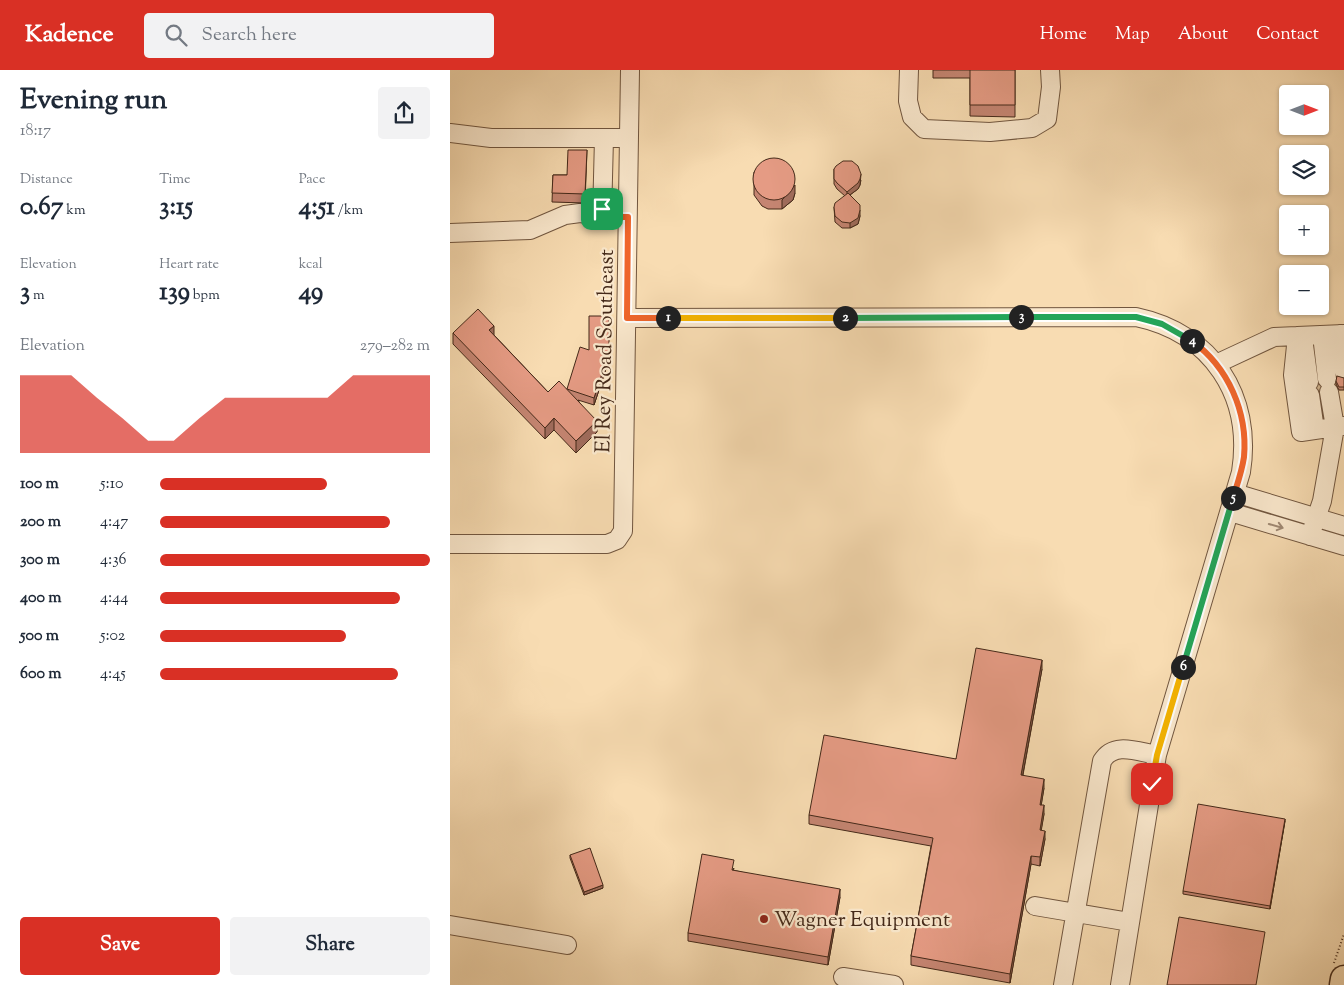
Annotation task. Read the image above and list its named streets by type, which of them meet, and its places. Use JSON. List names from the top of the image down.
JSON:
{
  "streets": {
    "street": ["El Rey Road Southeast"]
  },
  "places": ["Wagner Equipment"],
  "north": "right",
  "page": {
    "header": "Kadence",
    "search": "Search here",
    "nav": [
      "Home",
      "Map",
      "About",
      "Contact"
    ],
    "heading": ["Evening run", "18:17"],
    "map_buttons": ["+", "−"],
    "stats": [
      ["Distance", "0.67 km"],
      ["Time", "3:15"],
      ["Pace", "4:51 /km"],
      ["Elevation", "3 m"],
      ["Heart rate", "139 bpm"],
      ["kcal", "49"]
    ],
    "pins": [
      "3",
      "1",
      "2",
      "4",
      "5",
      "6"
    ],
    "chart": ["Elevation", "279–282 m"],
    "list": [
      {
        "name": "100 m",
        "note": "5:10"
      },
      {
        "name": "200 m",
        "note": "4:47"
      },
      {
        "name": "300 m",
        "note": "4:36"
      },
      {
        "name": "400 m",
        "note": "4:44"
      },
      {
        "name": "500 m",
        "note": "5:02"
      },
      {
        "name": "600 m",
        "note": "4:45"
      }
    ],
    "buttons": ["Save", "Share"]
  }
}
